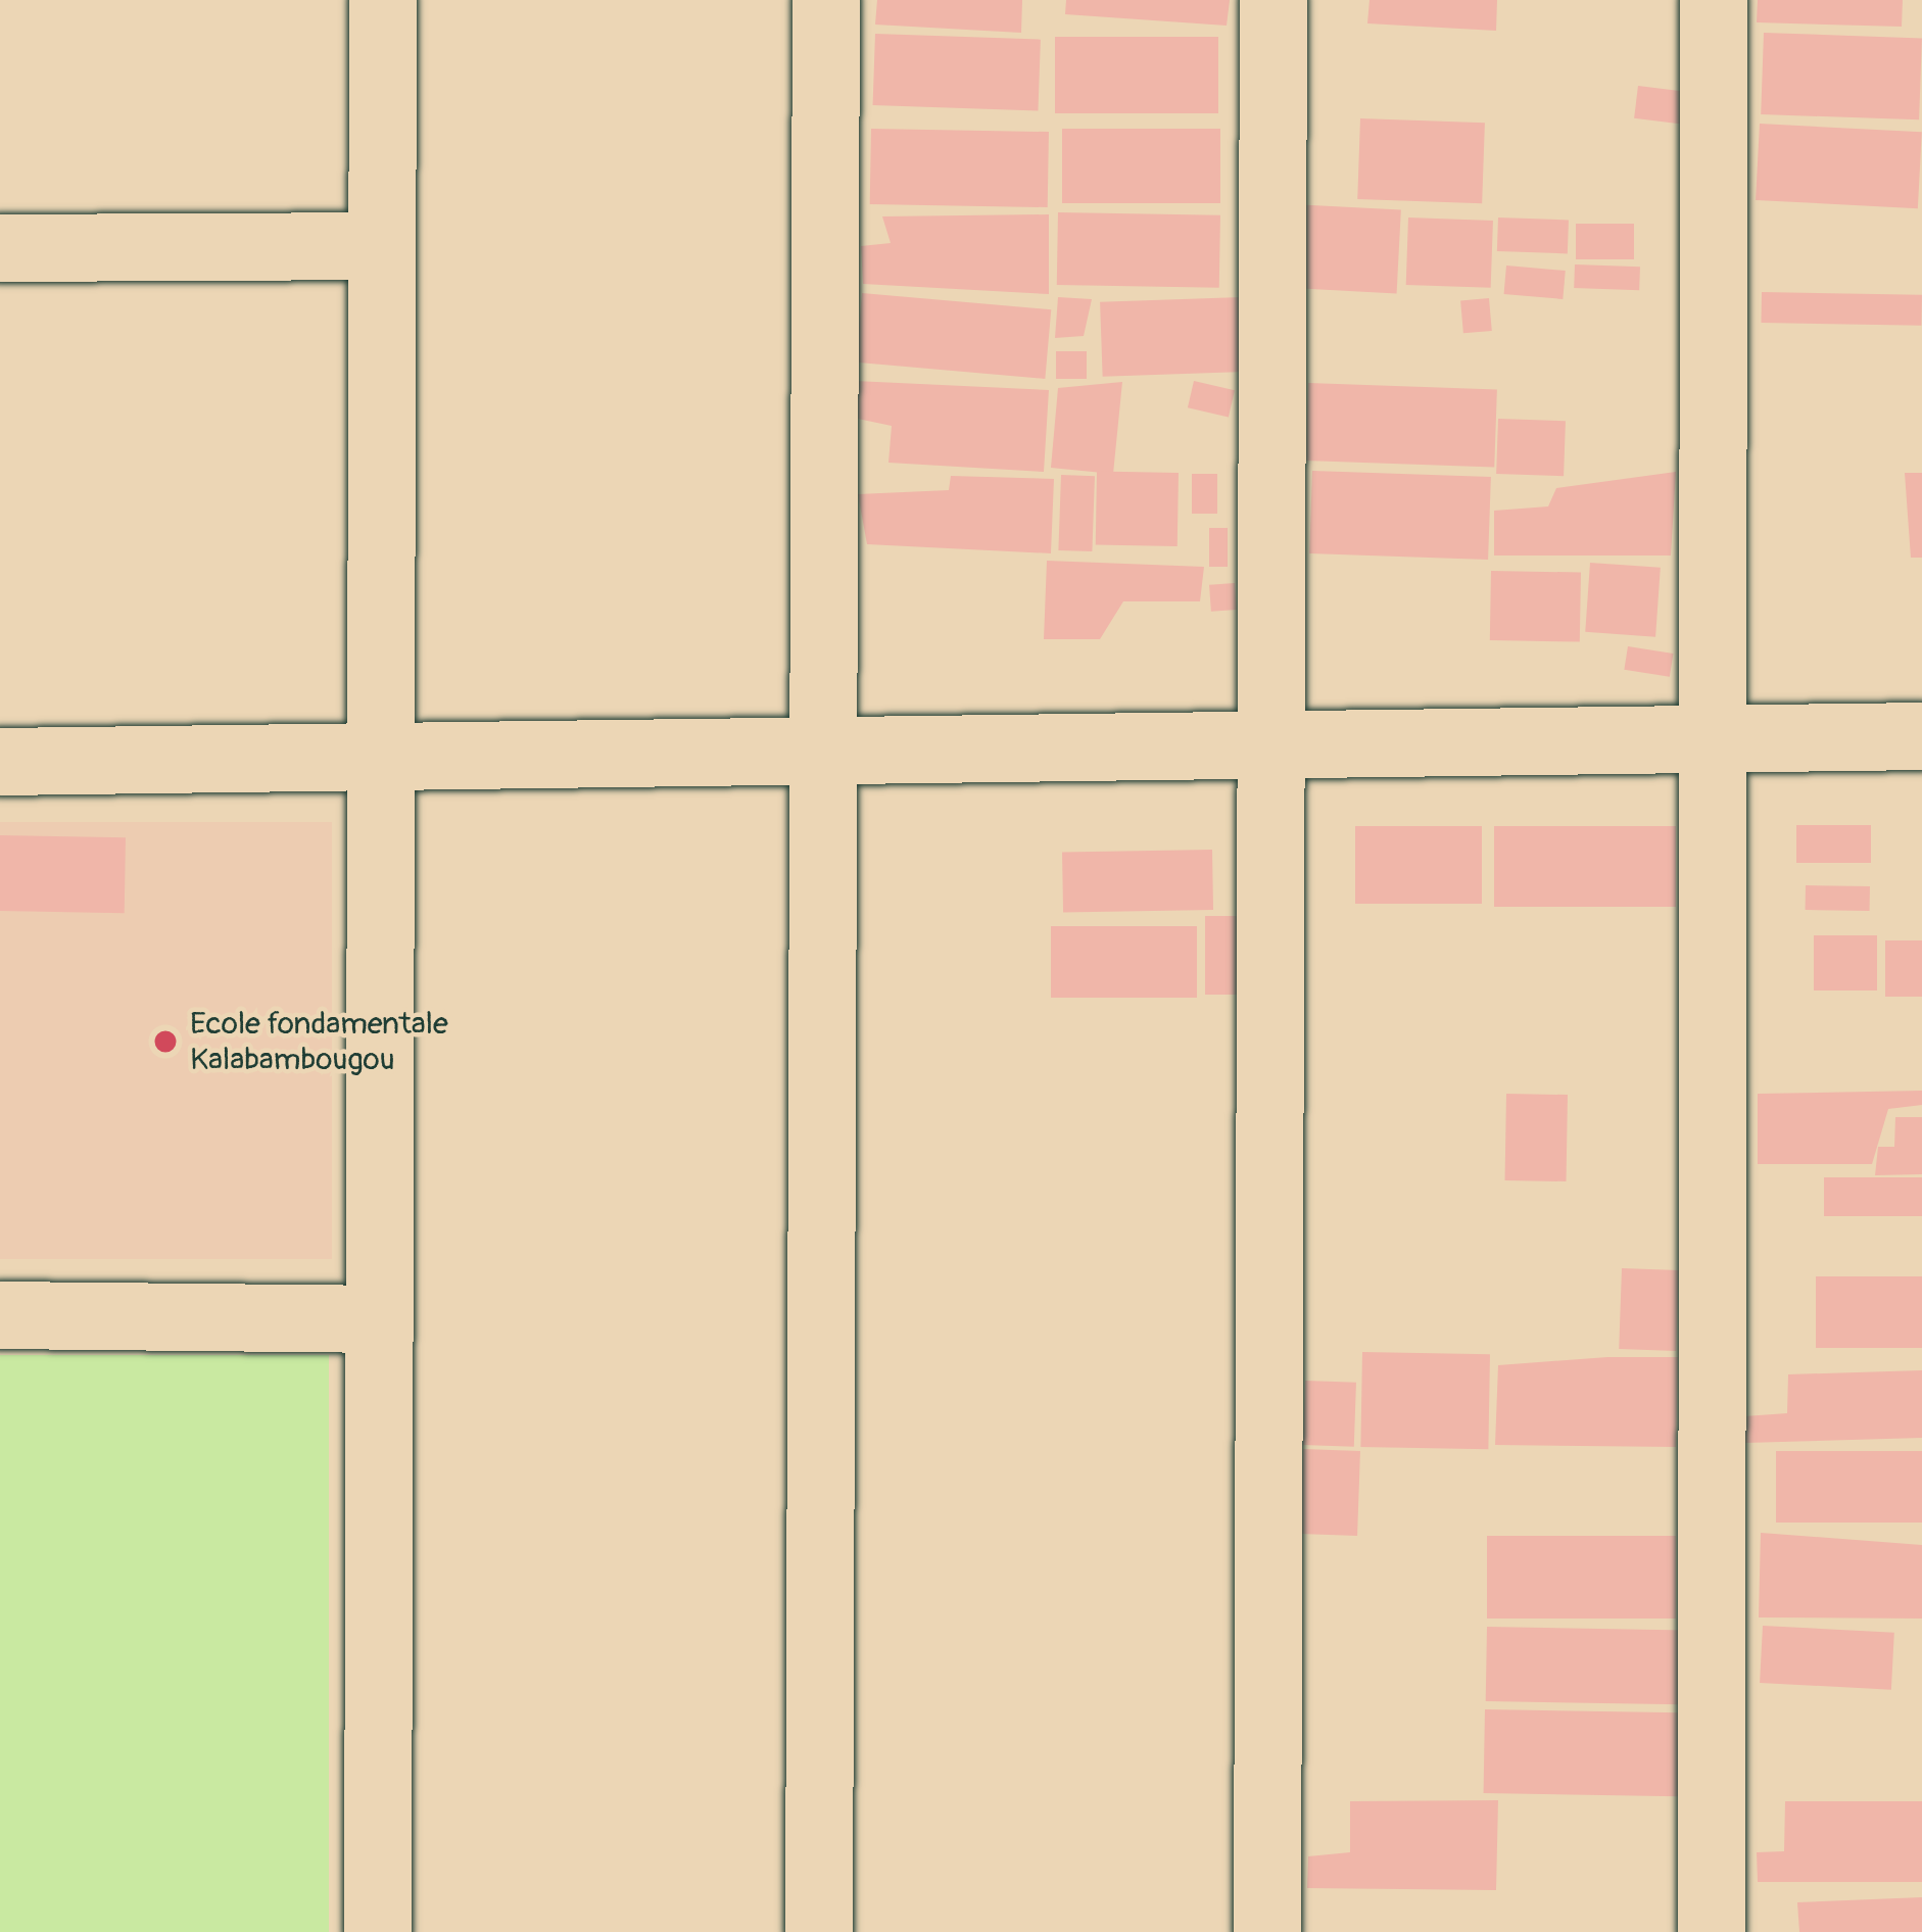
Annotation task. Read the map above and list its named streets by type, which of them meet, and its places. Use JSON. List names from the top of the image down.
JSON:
{
  "places": ["Ecole fondamentale Kalabambougou"]
}
